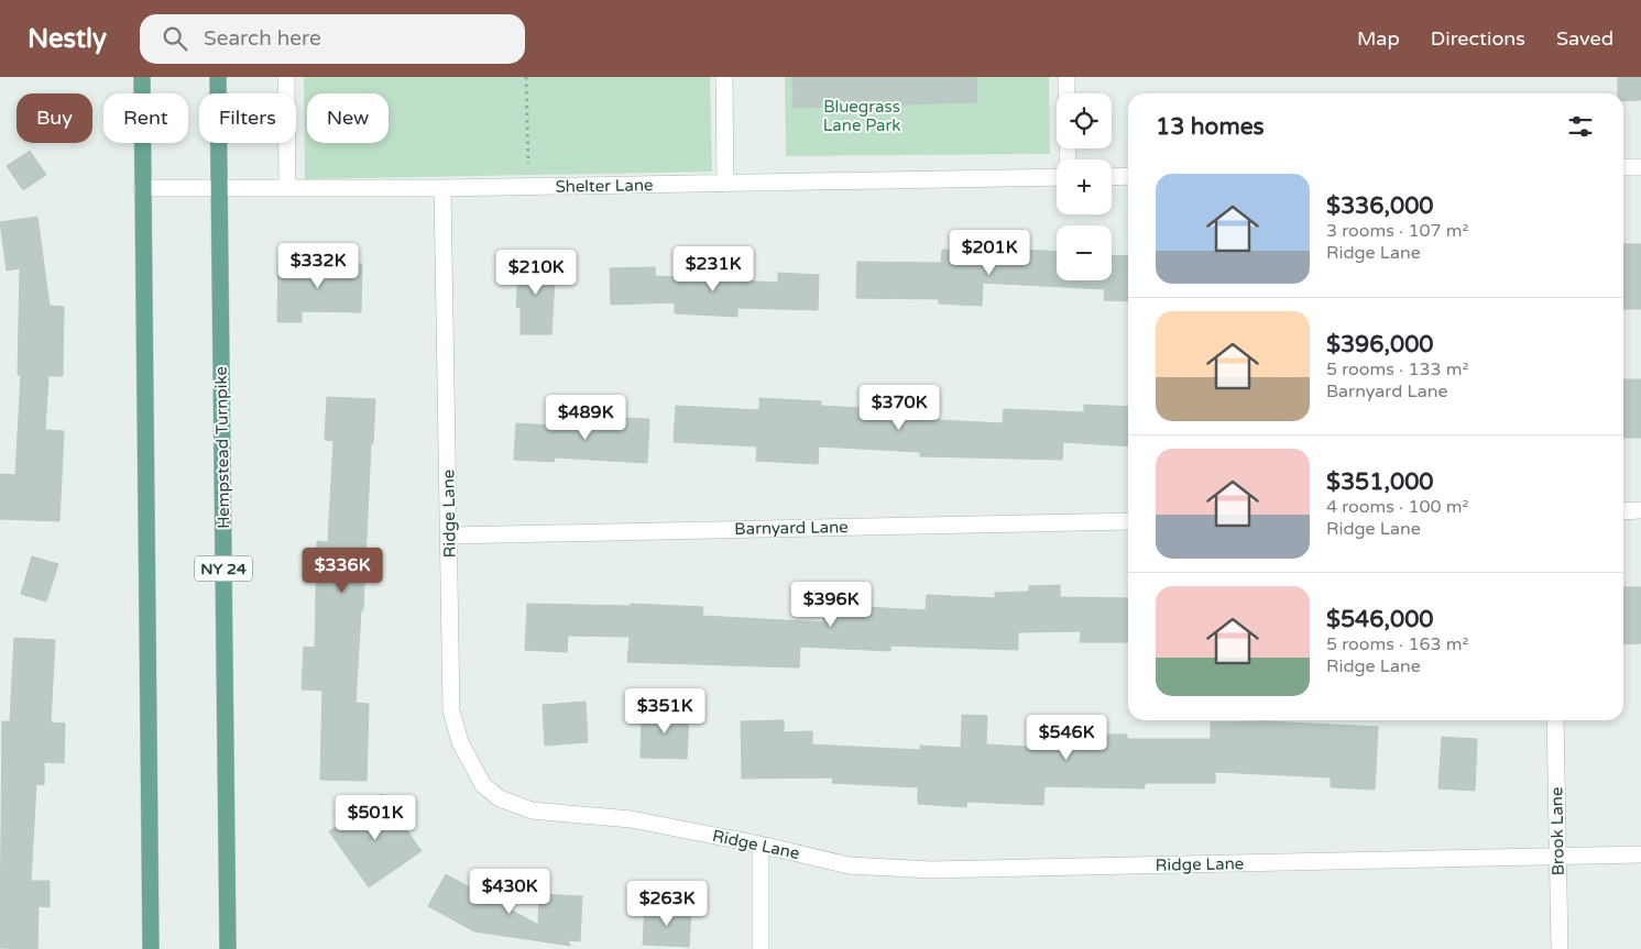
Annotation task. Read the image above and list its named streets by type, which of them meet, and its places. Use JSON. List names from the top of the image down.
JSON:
{
  "streets": {
    "main road": ["Hempstead Turnpike", "NY 24"],
    "street": [
      "Shelter Lane",
      "Ridge Lane",
      "Barnyard Lane",
      "Brook Lane"
    ]
  },
  "crossings": [
    ["Shelter Lane", "Hempstead Turnpike"],
    ["Shelter Lane", "Ridge Lane"],
    ["Ridge Lane", "Barnyard Lane"],
    ["Ridge Lane", "Brook Lane"]
  ],
  "parks": ["Bluegrass Lane Park"],
  "page": {
    "header": "Nestly",
    "search": "Search here",
    "nav": ["Map", "Directions", "Saved"],
    "map_buttons": ["+", "−"],
    "chip": [
      "Buy",
      "Rent",
      "Filters",
      "New"
    ],
    "heading": "13 homes",
    "list": [
      {
        "name": "$336,000",
        "note": "3 rooms · 107 m² · Ridge Lane"
      },
      {
        "name": "$396,000",
        "note": "5 rooms · 133 m² · Barnyard Lane"
      },
      {
        "name": "$351,000",
        "note": "4 rooms · 100 m² · Ridge Lane"
      },
      {
        "name": "$546,000",
        "note": "5 rooms · 163 m² · Ridge Lane"
      }
    ],
    "price": [
      "$201K",
      "$332K",
      "$231K",
      "$210K",
      "$370K",
      "$489K",
      "$336K",
      "$396K",
      "$351K",
      "$546K",
      "$501K",
      "$430K",
      "$263K"
    ]
  }
}
